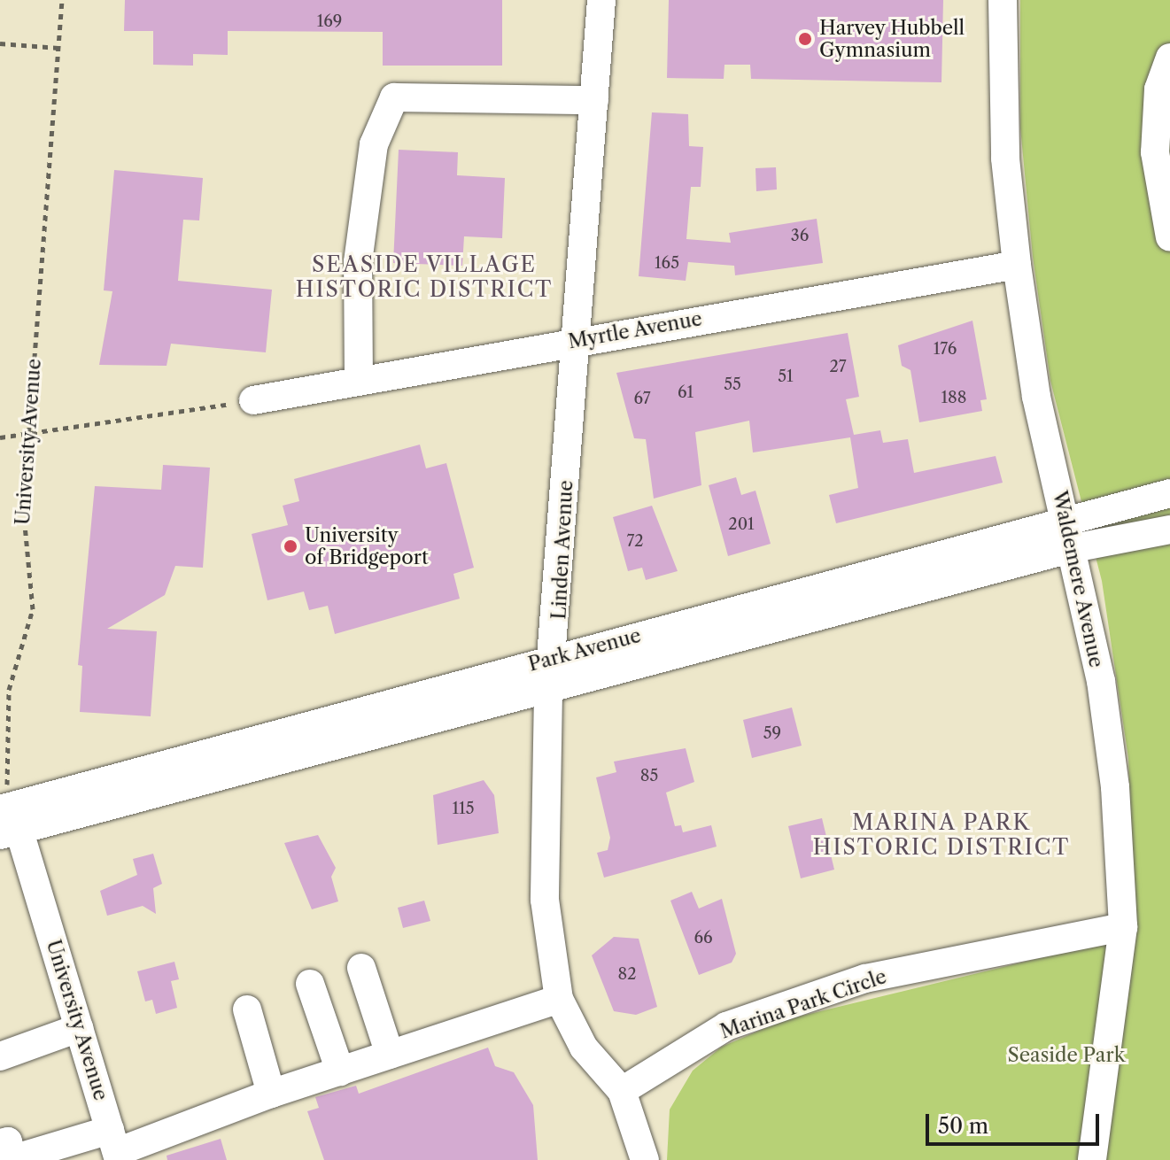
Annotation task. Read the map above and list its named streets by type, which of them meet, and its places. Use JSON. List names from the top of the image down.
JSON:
{
  "streets": {
    "street": [
      "Myrtle Avenue",
      "University Avenue",
      "Linden Avenue",
      "Waldemere Avenue",
      "Park Avenue",
      "Marina Park Circle"
    ]
  },
  "crossings": [
    ["Myrtle Avenue", "Linden Avenue"],
    ["Myrtle Avenue", "Waldemere Avenue"],
    ["University Avenue", "Park Avenue"],
    ["Linden Avenue", "Park Avenue"],
    ["Linden Avenue", "Marina Park Circle"],
    ["Waldemere Avenue", "Park Avenue"],
    ["Waldemere Avenue", "Marina Park Circle"]
  ],
  "districts": ["SEASIDE VILLAGE HISTORIC DISTRICT", "MARINA PARK HISTORIC DISTRICT"],
  "parks": ["Seaside Park"],
  "places": ["Harvey Hubbell Gymnasium", "University of Bridgeport"],
  "house_numbers": [
    "169",
    "36",
    "165",
    "176",
    "27",
    "51",
    "55",
    "61",
    "188",
    "67",
    "201",
    "72",
    "59",
    "85",
    "115",
    "66",
    "82"
  ],
  "scale_bar": "50 m"
}
